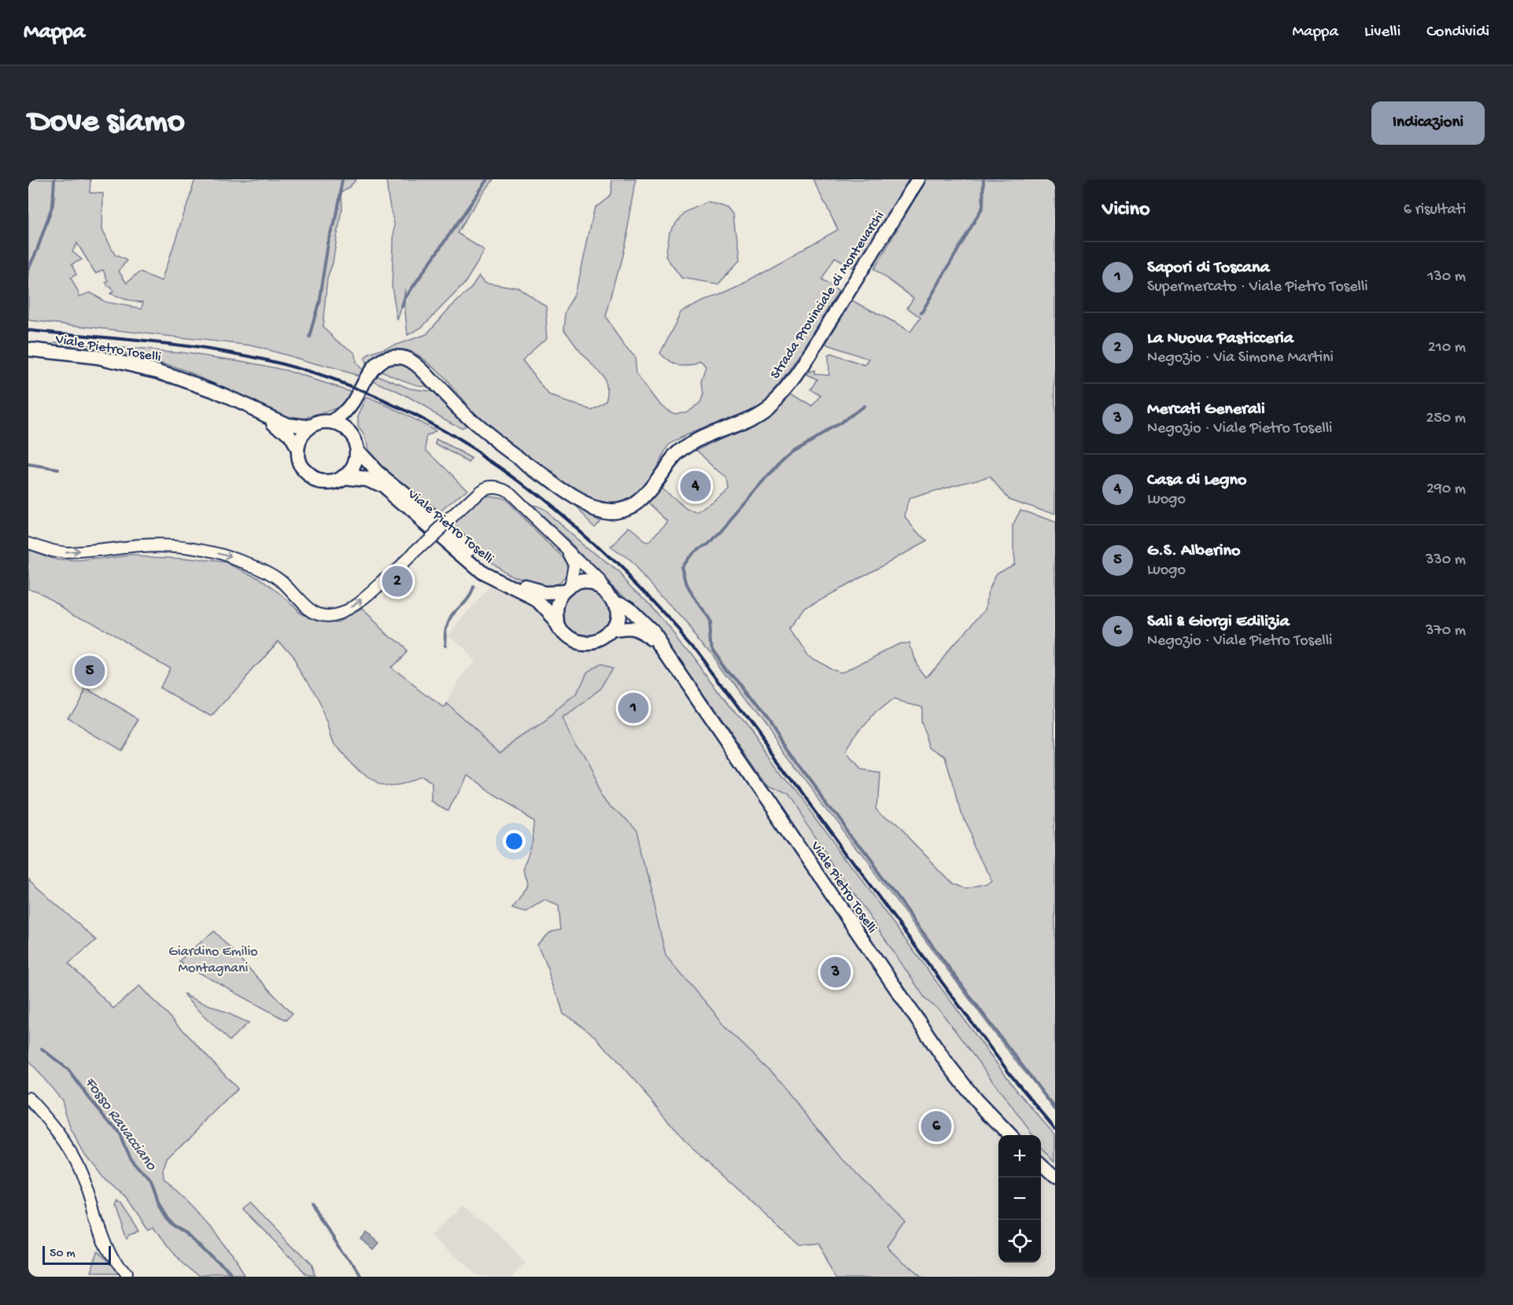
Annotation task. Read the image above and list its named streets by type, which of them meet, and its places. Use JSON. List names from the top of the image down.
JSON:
{
  "streets": {
    "main road": ["Strada Provinciale di Montevarchi", "Viale Pietro Toselli"]
  },
  "crossings": [
    ["Strada Provinciale di Montevarchi", "Viale Pietro Toselli"]
  ],
  "water": ["Fosso Ravacciano"],
  "parks": ["Giardino Emilio Montagnani"],
  "scale_bar": "50 m",
  "page": {
    "header": "Mappa",
    "nav": ["Mappa", "Livelli", "Condividi"],
    "buttons": "Indicazioni",
    "title": "Dove siamo",
    "heading": ["Vicino", "6 risultati"],
    "list": [
      {
        "mark": "1",
        "name": "Sapori di Toscana",
        "note": "Supermercato · Viale Pietro Toselli",
        "value": "130 m"
      },
      {
        "mark": "2",
        "name": "La Nuova Pasticceria",
        "note": "Negozio · Via Simone Martini",
        "value": "210 m"
      },
      {
        "mark": "3",
        "name": "Mercati Generali",
        "note": "Negozio · Viale Pietro Toselli",
        "value": "250 m"
      },
      {
        "mark": "4",
        "name": "Casa di Legno",
        "note": "Luogo",
        "value": "290 m"
      },
      {
        "mark": "5",
        "name": "G.S. Alberino",
        "note": "Luogo",
        "value": "330 m"
      },
      {
        "mark": "6",
        "name": "Sali & Giorgi Edilizia",
        "note": "Negozio · Viale Pietro Toselli",
        "value": "370 m"
      }
    ],
    "pins": [
      "4",
      "2",
      "5",
      "1",
      "3",
      "6"
    ],
    "map_buttons": ["+", "−"],
    "scale": "50 m"
  }
}
